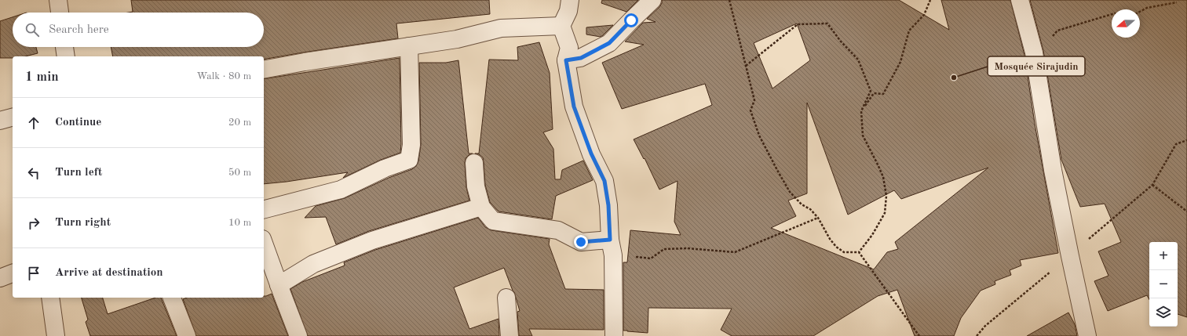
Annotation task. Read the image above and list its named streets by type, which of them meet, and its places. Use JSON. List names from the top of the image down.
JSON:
{
  "places": ["Mosquée Sirajudin"],
  "north": "left",
  "page": {
    "search": "Search here",
    "heading": ["1 min", "Walk · 80 m"],
    "list": [
      ["Continue", "20 m"],
      ["Turn left", "50 m"],
      ["Turn right", "10 m"],
      "Arrive at destination"
    ],
    "map_buttons": ["+", "−"]
  }
}
